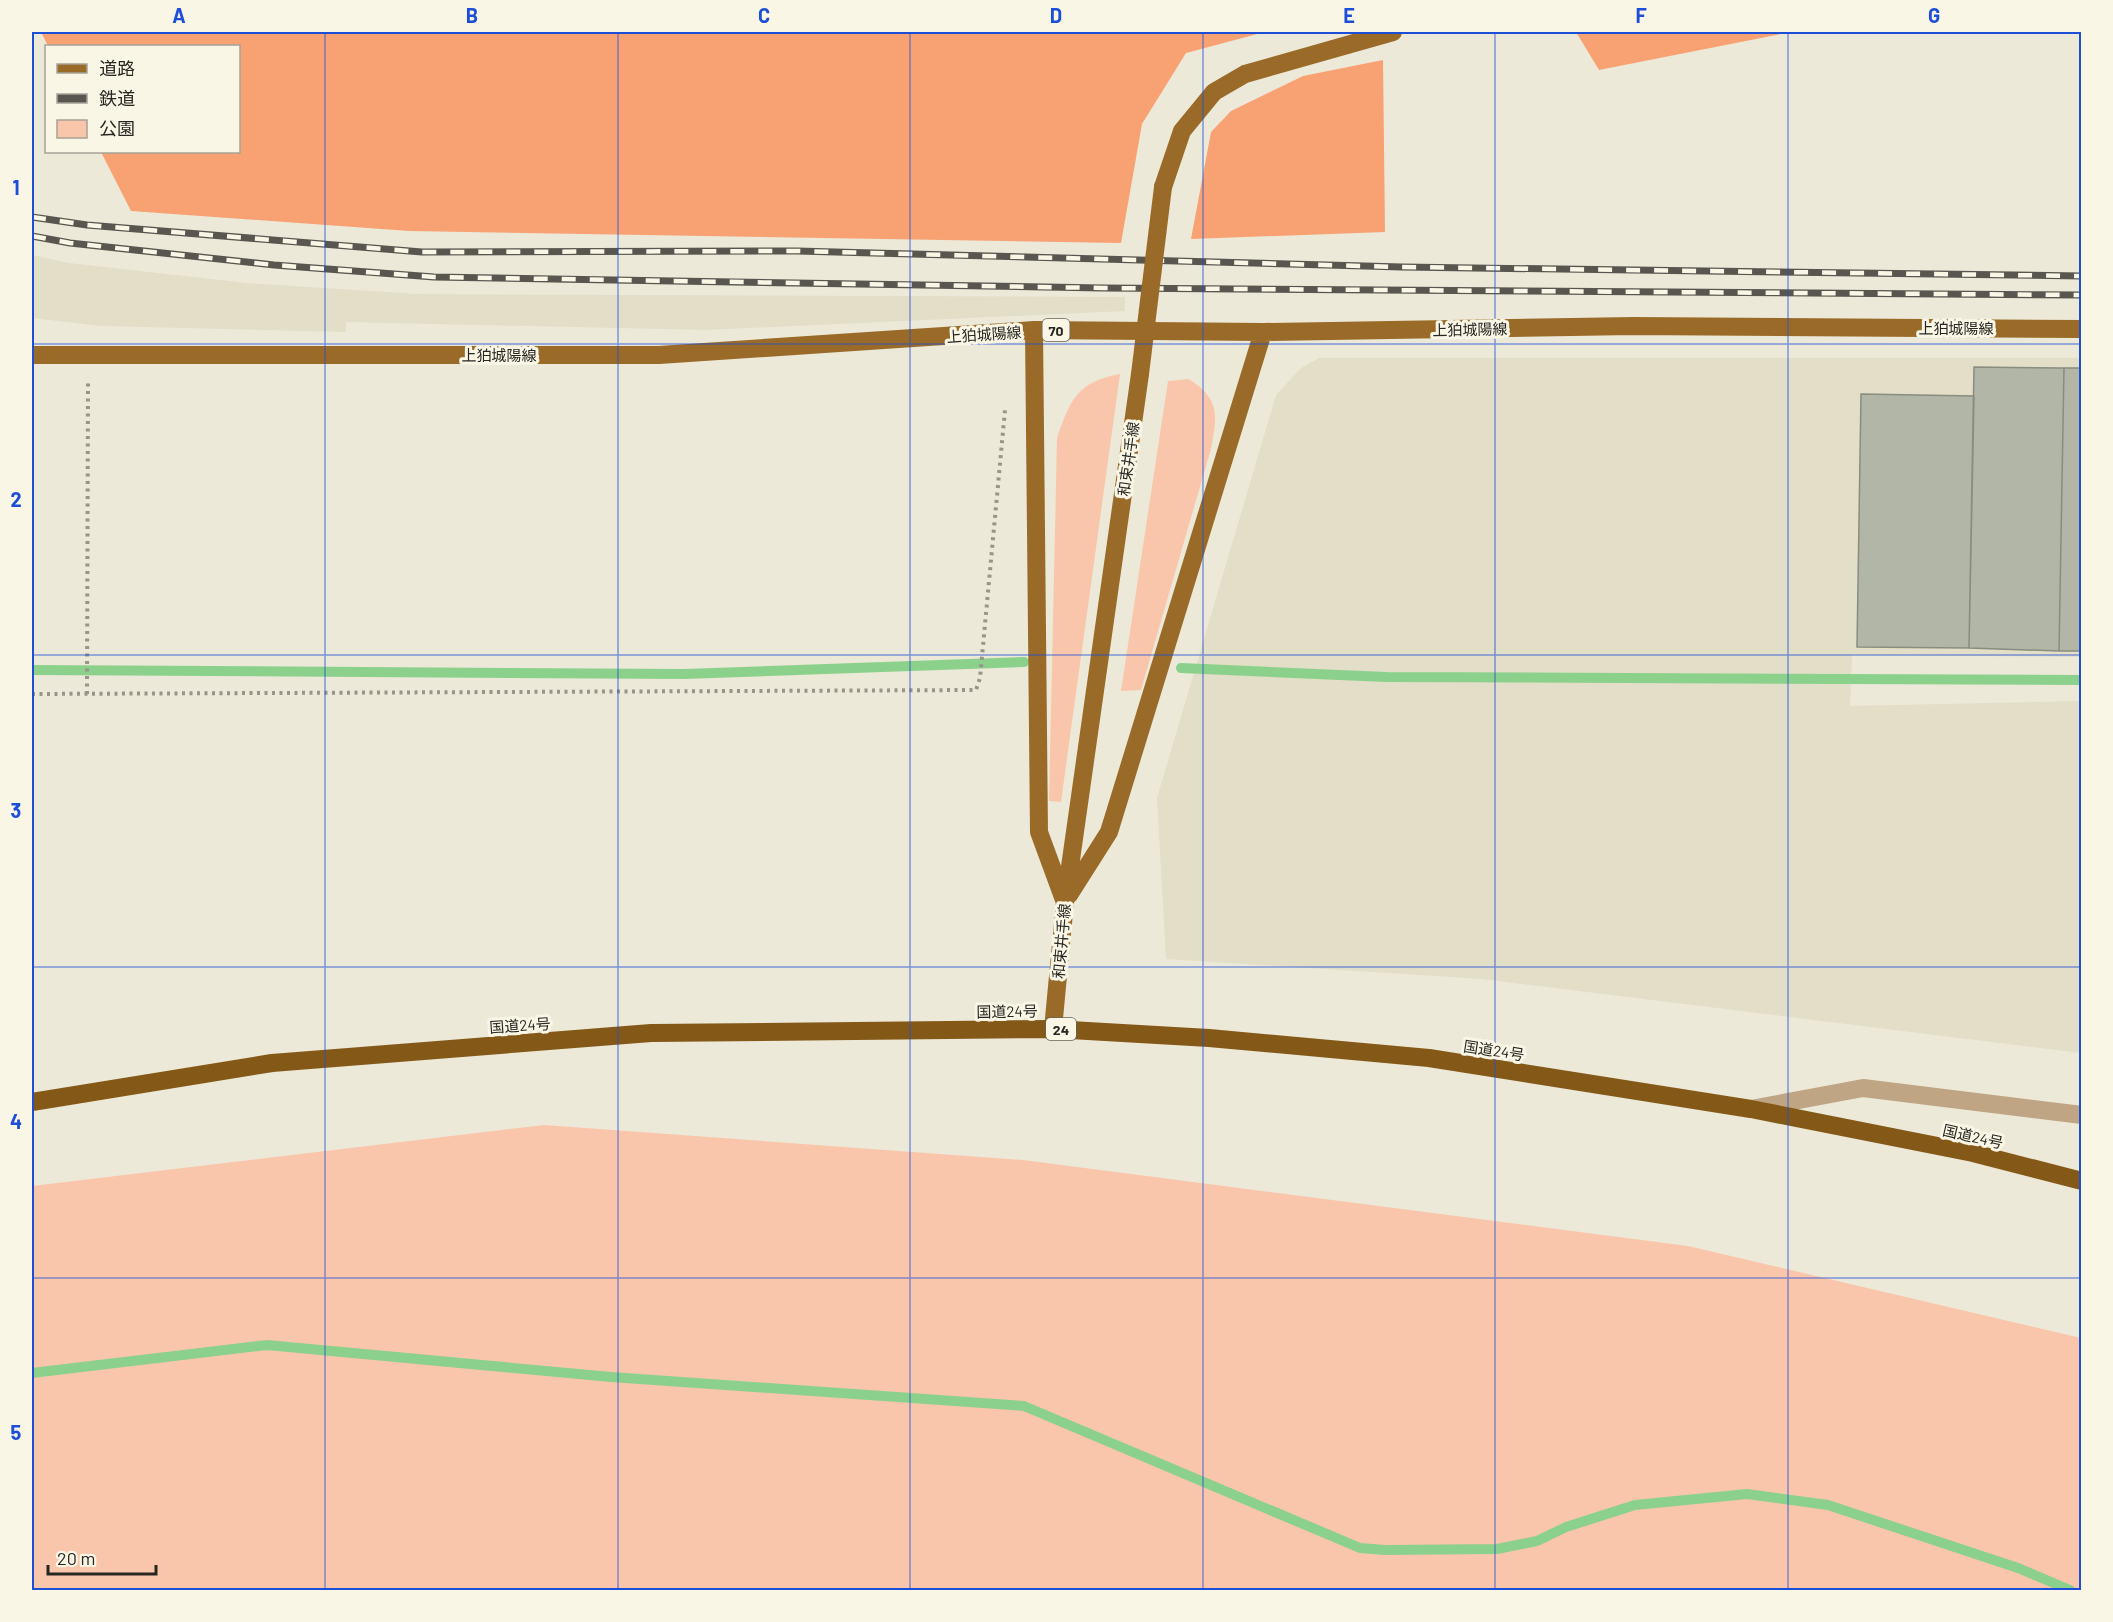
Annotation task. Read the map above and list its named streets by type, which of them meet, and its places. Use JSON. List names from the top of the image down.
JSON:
{
  "streets": {
    "highway": ["国道24号", "24"],
    "main road": ["上狛城陽線", "70", "和束井手線"]
  },
  "crossings": [
    ["和束井手線", "国道24号"]
  ],
  "legend": ["道路", "鉄道", "公園"],
  "scale_bar": "20 m",
  "grid": {
    "columns": [
      "A",
      "B",
      "C",
      "D",
      "E",
      "F",
      "G"
    ],
    "rows": [
      "1",
      "2",
      "3",
      "4",
      "5"
    ]
  }
}
